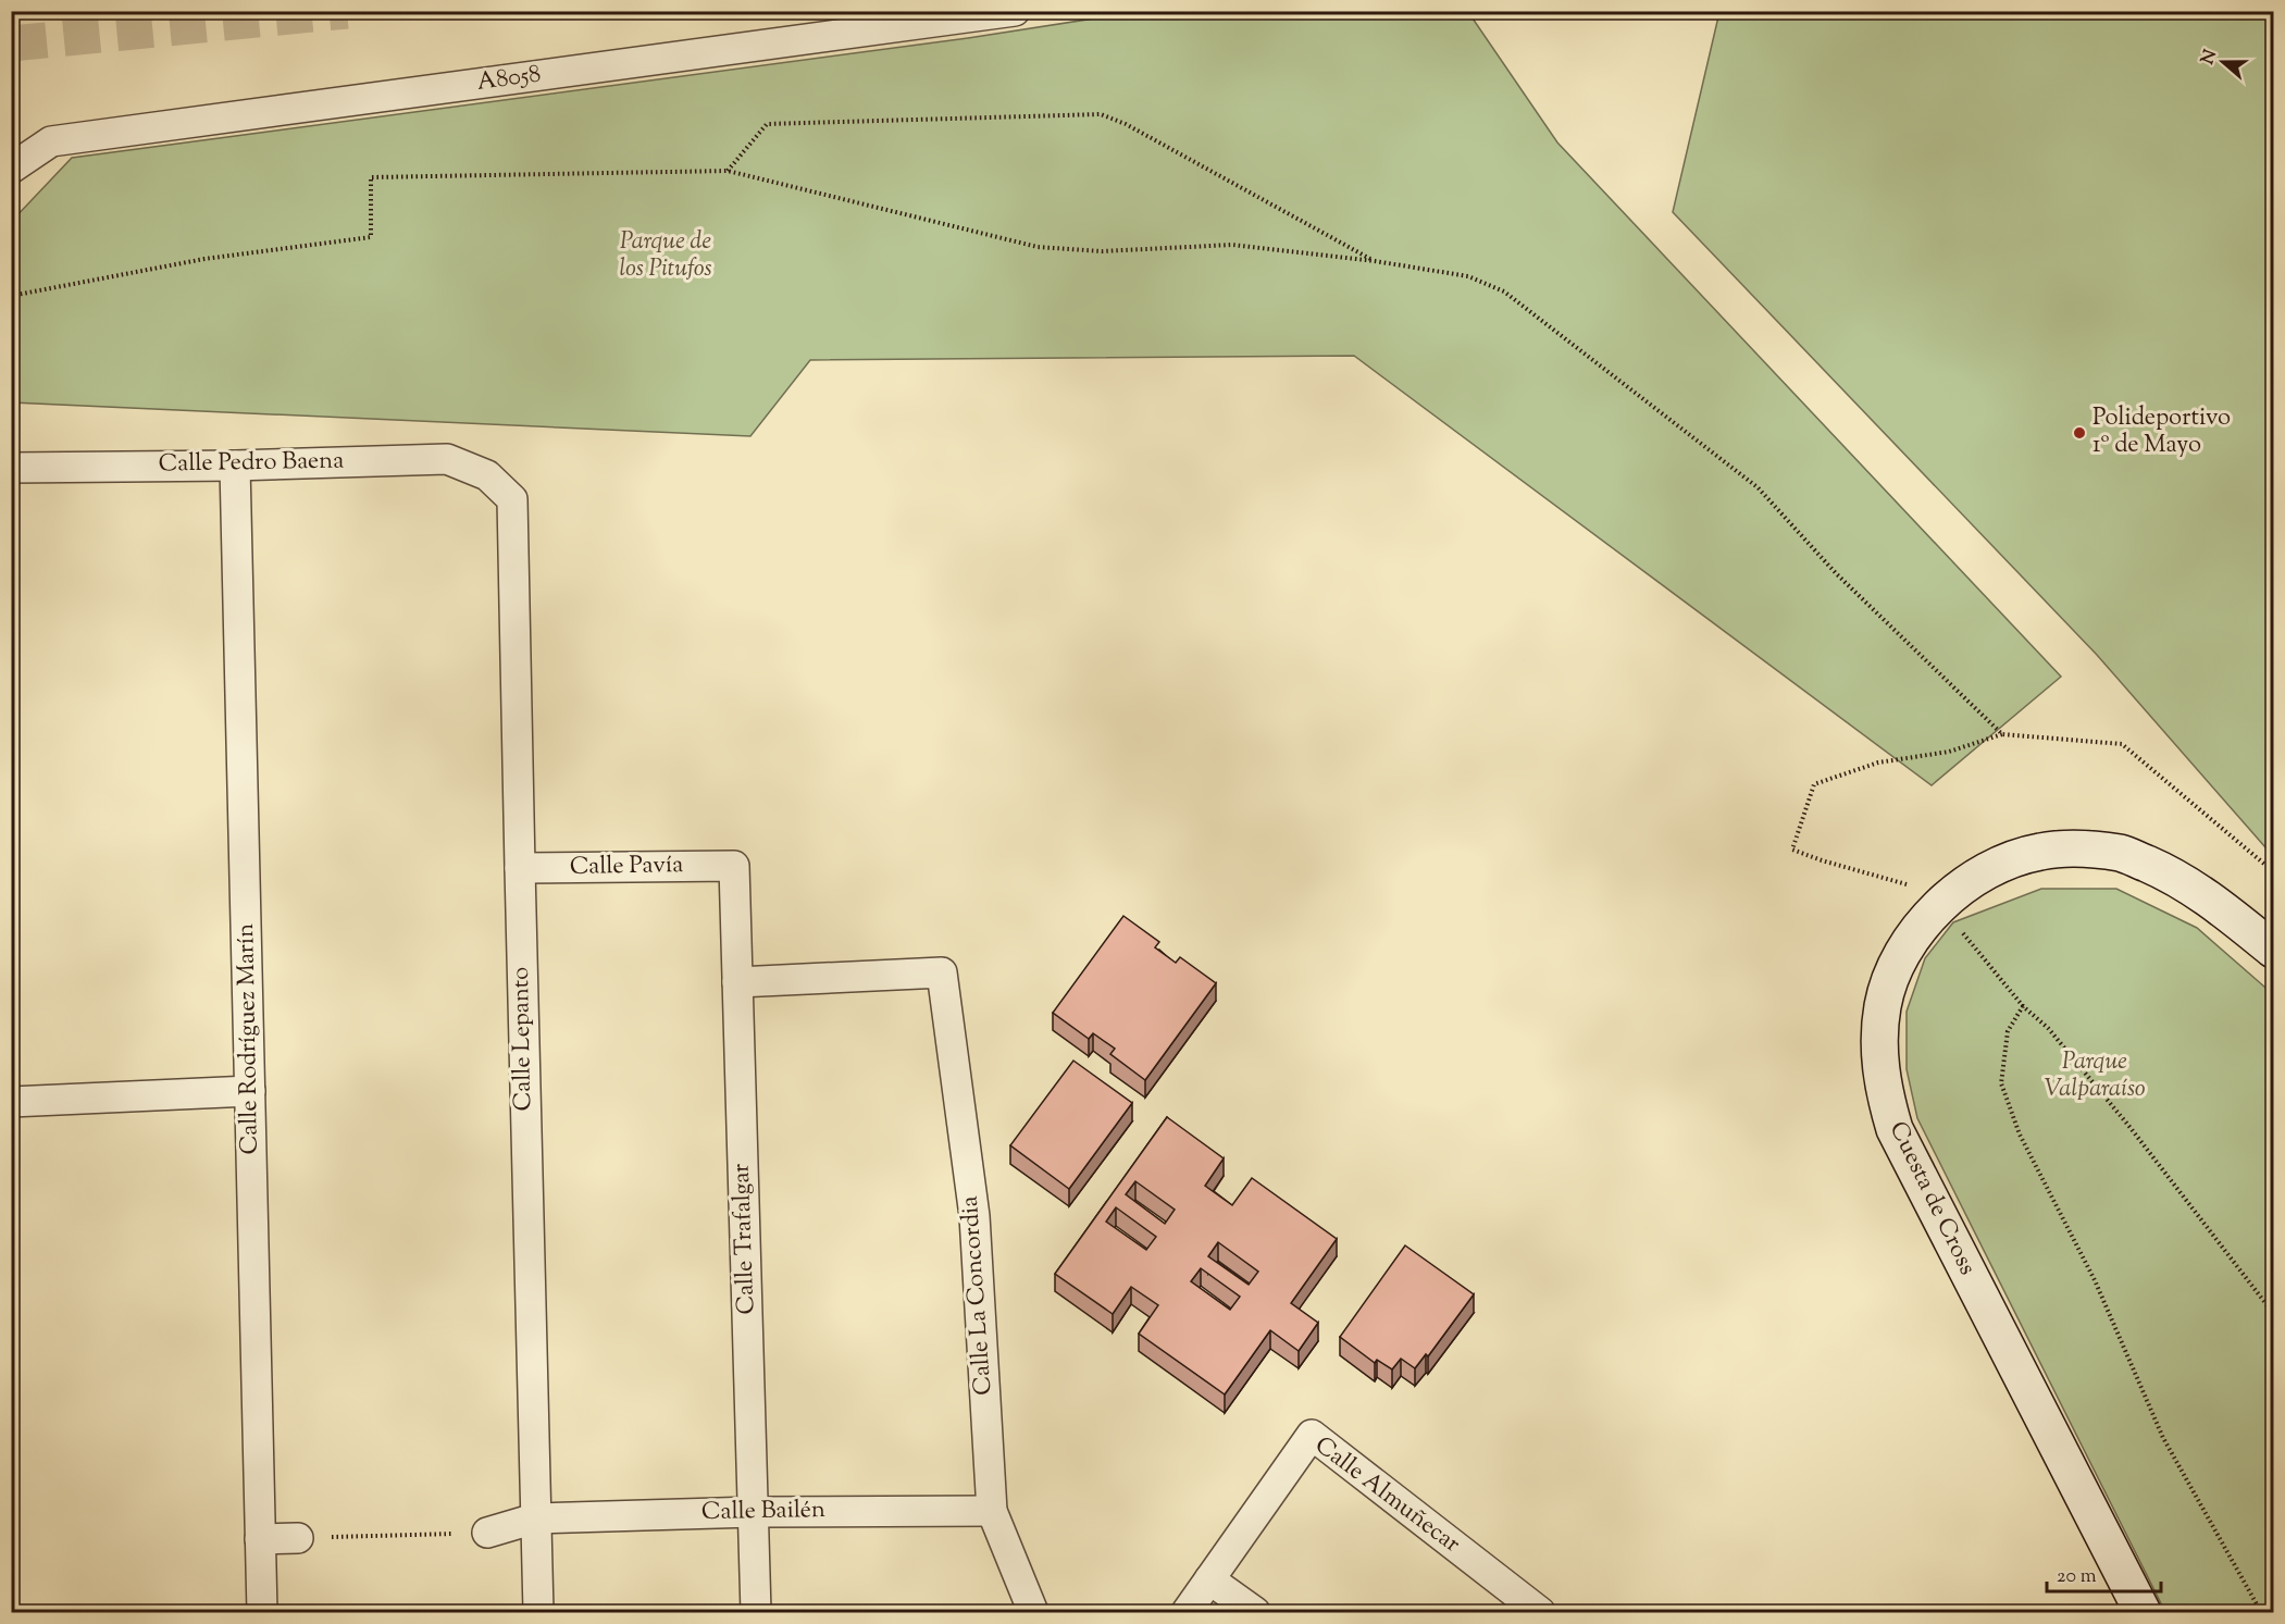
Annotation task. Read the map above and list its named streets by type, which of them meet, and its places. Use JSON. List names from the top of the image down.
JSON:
{
  "streets": {
    "street": [
      "A8058",
      "Calle Pedro Baena",
      "Calle Pavía",
      "Calle Rodríguez Marín",
      "Calle Lepanto",
      "Cuesta de Cross",
      "Calle Trafalgar",
      "Calle La Concordia",
      "Calle Almuñecar",
      "Calle Bailén"
    ]
  },
  "crossings": [
    ["Calle Pedro Baena", "Calle Rodríguez Marín"],
    ["Calle Pedro Baena", "Calle Lepanto"],
    ["Calle Pavía", "Calle Lepanto"],
    ["Calle Pavía", "Calle Trafalgar"],
    ["Calle Lepanto", "Calle Bailén"],
    ["Calle Trafalgar", "Calle La Concordia"],
    ["Calle Trafalgar", "Calle Bailén"],
    ["Calle La Concordia", "Calle Bailén"]
  ],
  "parks": ["Parque de los Pitufos", "Parque Valparaíso"],
  "places": ["Polideportivo 1º de Mayo"],
  "scale_bar": "20 m",
  "north": "left"
}
